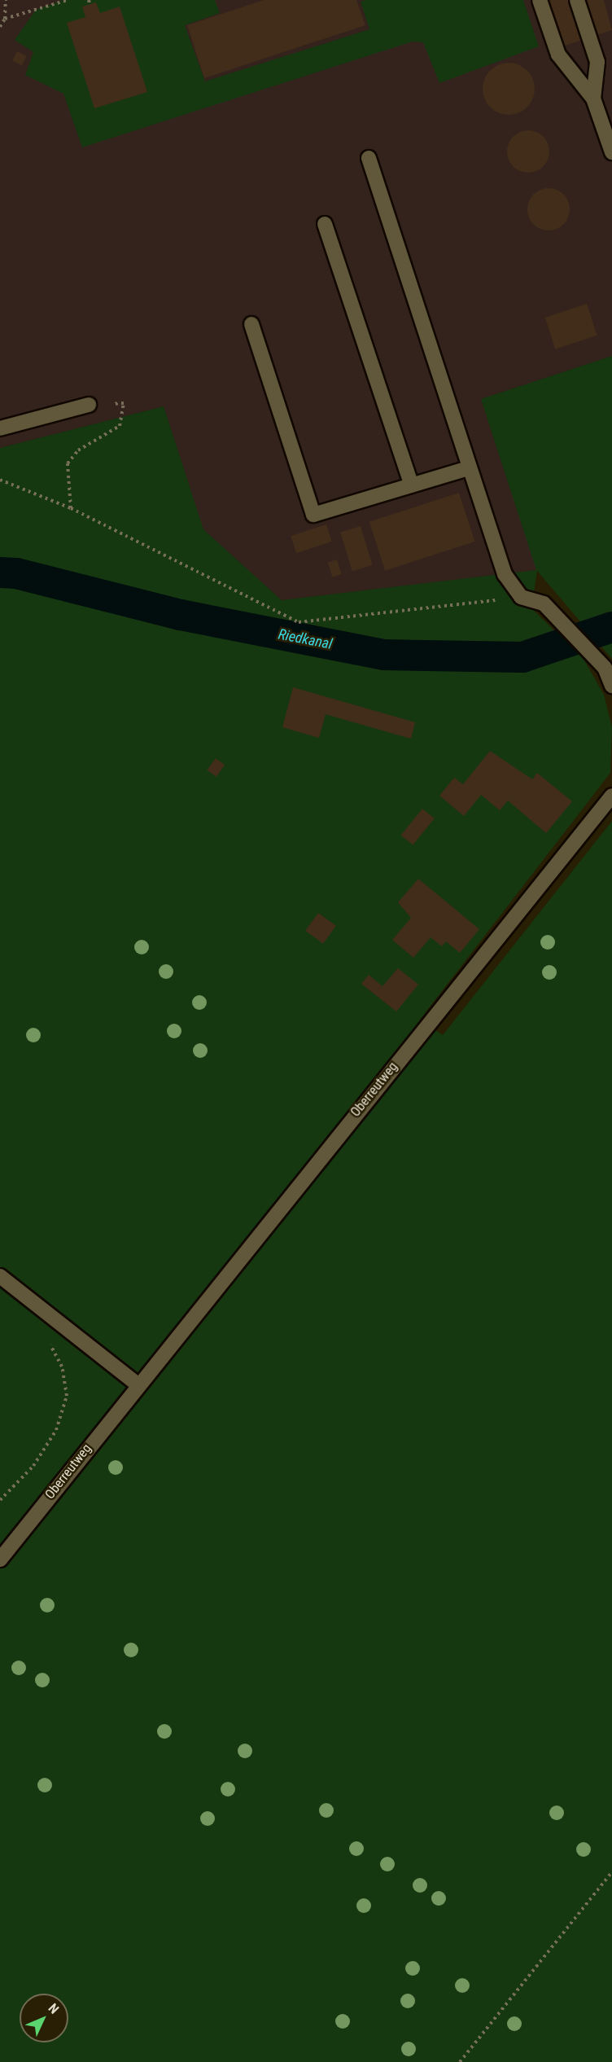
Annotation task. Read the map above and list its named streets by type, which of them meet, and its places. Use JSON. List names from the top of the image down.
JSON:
{
  "streets": {
    "lane": ["Oberreutweg"]
  },
  "water": ["Riedkanal"],
  "north": "top right"
}
